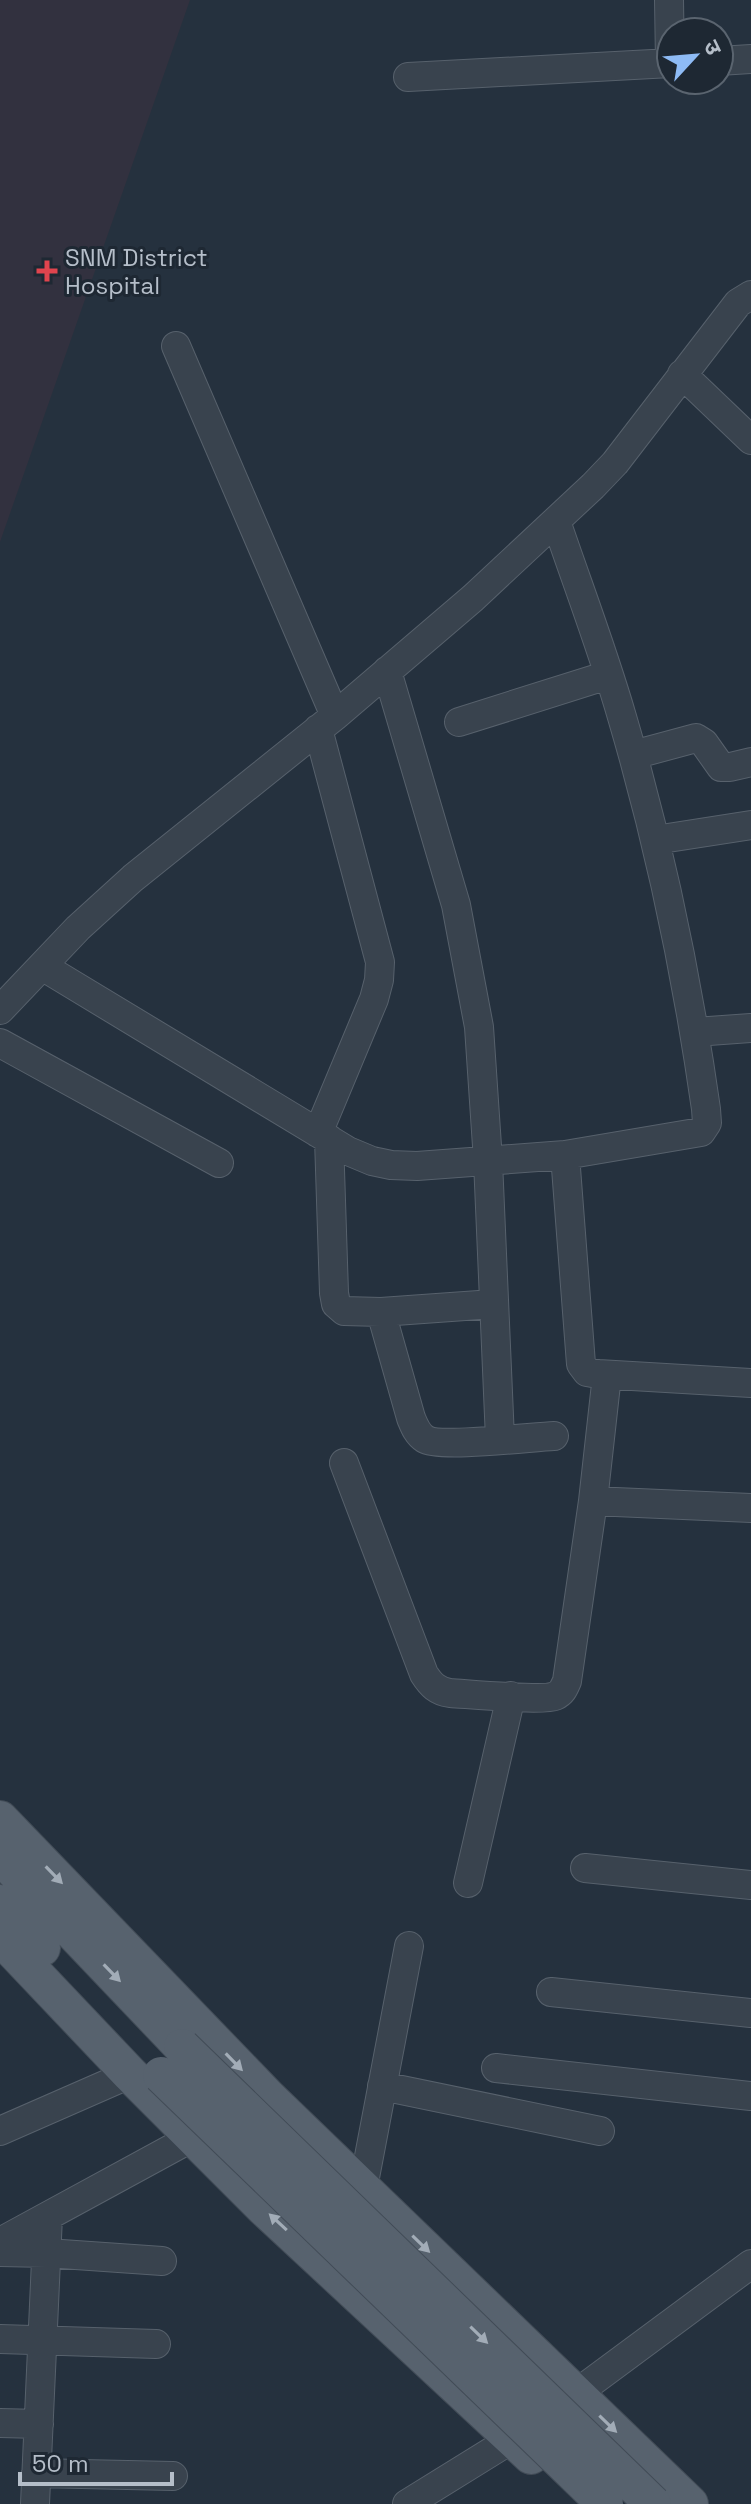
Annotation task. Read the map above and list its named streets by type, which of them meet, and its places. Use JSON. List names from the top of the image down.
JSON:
{
  "places": {
    "health": ["SNM District Hospital"]
  },
  "scale_bar": "50 m",
  "north": "top right"
}
